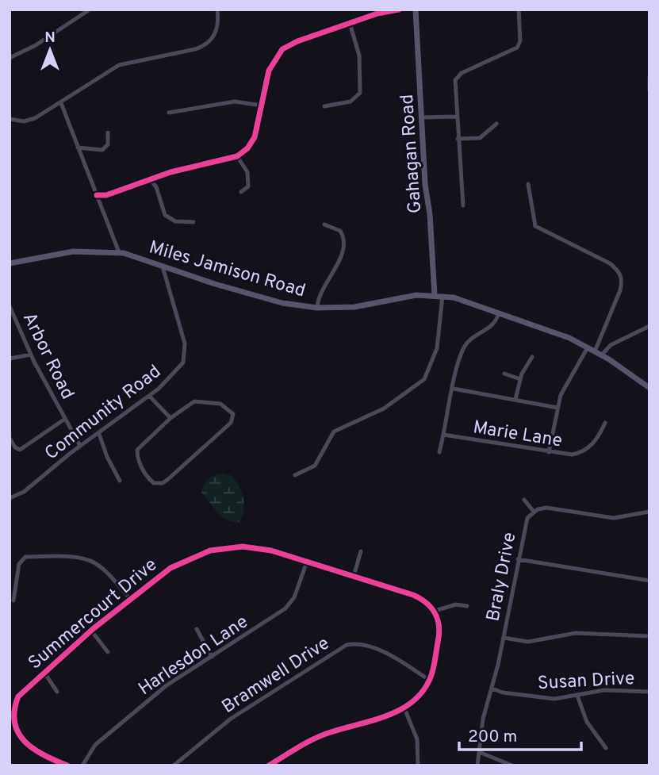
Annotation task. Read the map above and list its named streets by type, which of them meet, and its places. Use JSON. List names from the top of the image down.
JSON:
{
  "streets": {
    "main road": ["Gahagan Road", "Miles Jamison Road"],
    "street": [
      "Arbor Road",
      "Community Road",
      "Marie Lane",
      "Braly Drive",
      "Summercourt Drive",
      "Harlesdon Lane",
      "Bramwell Drive",
      "Susan Drive"
    ]
  },
  "crossings": [
    ["Gahagan Road", "Miles Jamison Road"],
    ["Miles Jamison Road", "Community Road"],
    ["Arbor Road", "Community Road"],
    ["Braly Drive", "Susan Drive"],
    ["Summercourt Drive", "Harlesdon Lane"]
  ],
  "scale_bar": "200 m",
  "north": "top"
}
